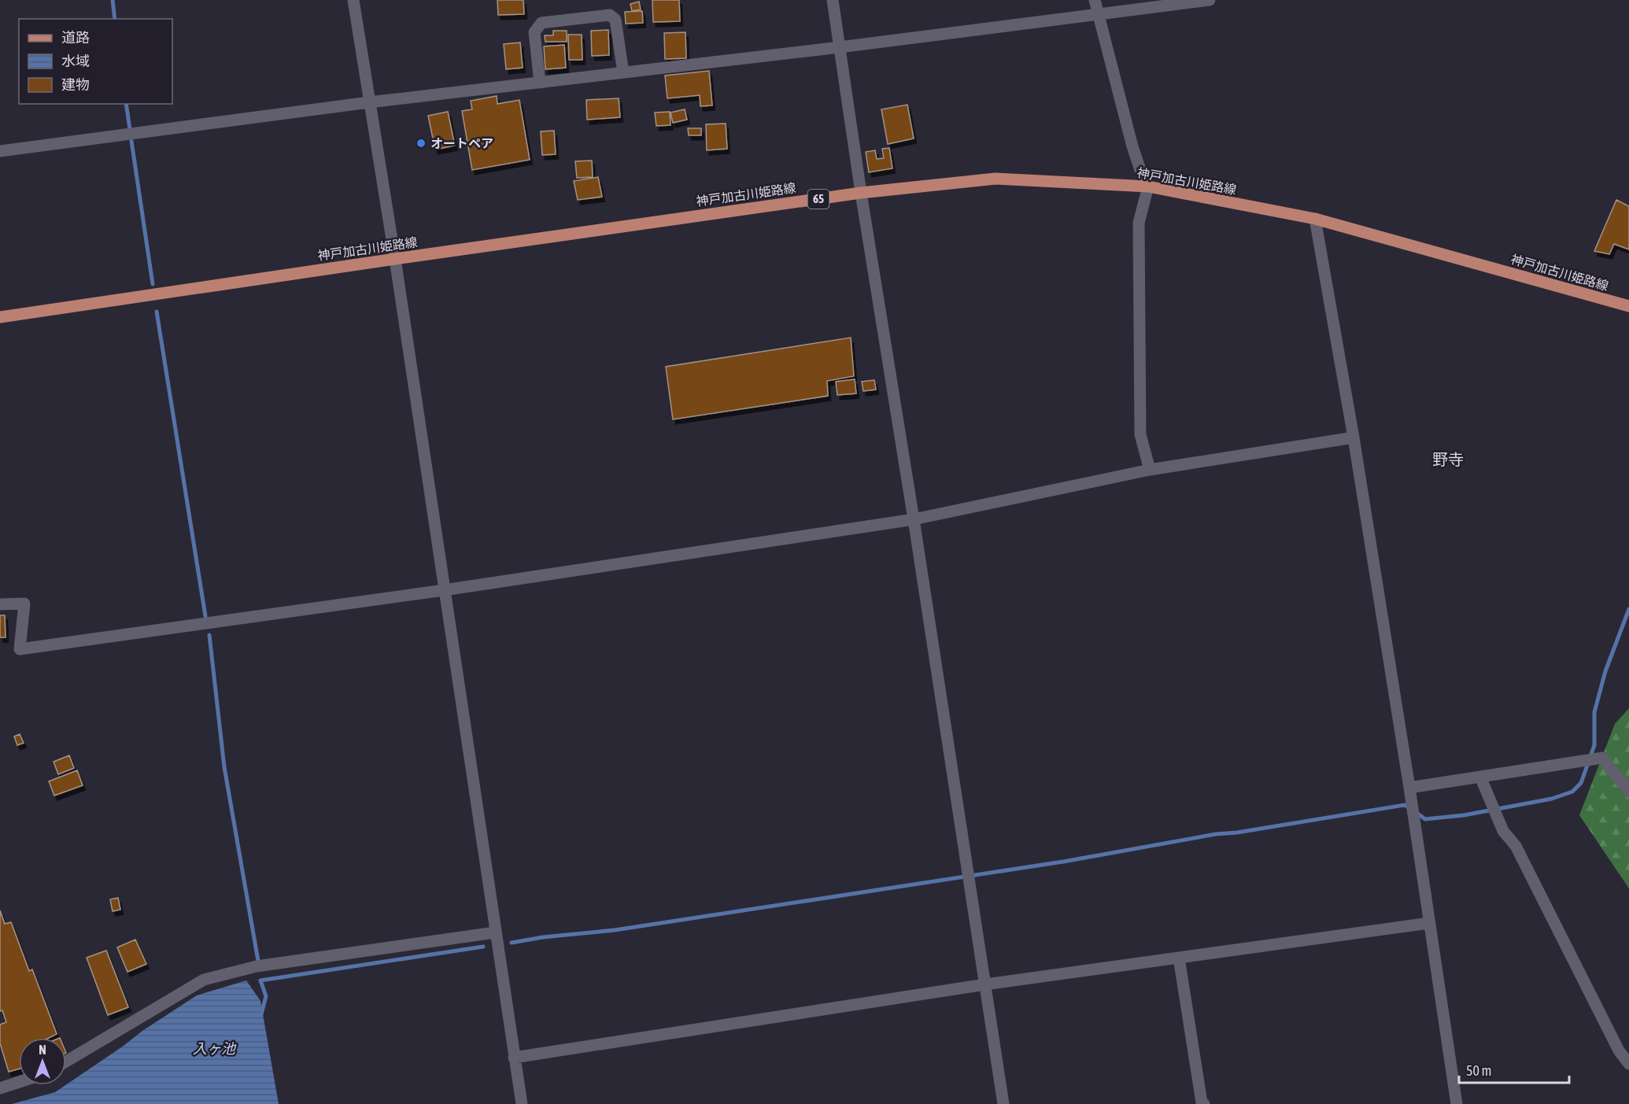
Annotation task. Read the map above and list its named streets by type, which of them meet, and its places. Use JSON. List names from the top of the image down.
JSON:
{
  "streets": {
    "main road": ["神戸加古川姫路線", "65"]
  },
  "districts": ["野寺"],
  "water": ["入ヶ池"],
  "places": ["オートペア"],
  "legend": ["道路", "水域", "建物"],
  "scale_bar": "50 m",
  "north": "top"
}
